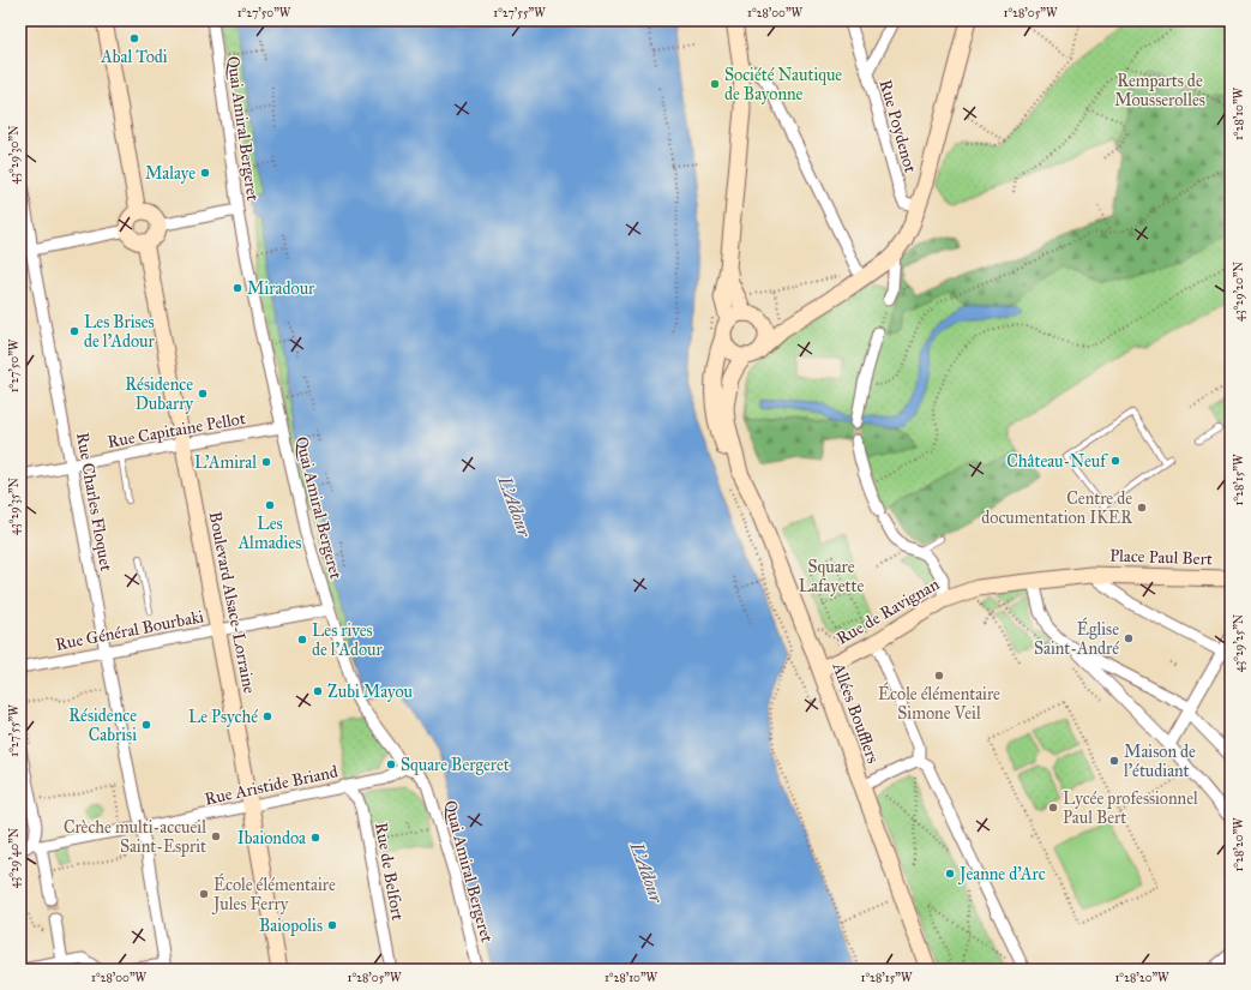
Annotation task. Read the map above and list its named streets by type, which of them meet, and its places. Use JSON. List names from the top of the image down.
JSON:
{
  "streets": {
    "main road": [
      "Place Paul Bert",
      "Boulevard Alsace-Lorraine",
      "Rue de Ravignan",
      "Allées Boufflers"
    ],
    "street": [
      "Rue Poydenot",
      "Quai Amiral Bergeret",
      "Rue Capitaine Pellot",
      "Rue Charles Floquet",
      "Rue Général Bourbaki",
      "Rue Aristide Briand",
      "Rue de Belfort"
    ]
  },
  "crossings": [
    ["Quai Amiral Bergeret", "Rue Capitaine Pellot"],
    ["Quai Amiral Bergeret", "Rue Général Bourbaki"],
    ["Quai Amiral Bergeret", "Rue Aristide Briand"],
    ["Rue Capitaine Pellot", "Rue Charles Floquet"],
    ["Rue Capitaine Pellot", "Boulevard Alsace-Lorraine"],
    ["Rue Charles Floquet", "Rue Général Bourbaki"],
    ["Rue Charles Floquet", "Rue Aristide Briand"],
    ["Place Paul Bert", "Rue de Ravignan"],
    ["Boulevard Alsace-Lorraine", "Rue Général Bourbaki"],
    ["Boulevard Alsace-Lorraine", "Rue Aristide Briand"],
    ["Rue de Ravignan", "Allées Boufflers"],
    ["Rue Aristide Briand", "Rue de Belfort"]
  ],
  "water": ["L'Adour"],
  "parks": ["Remparts de Mousserolles", "Square Lafayette"],
  "places": [
    "Abal Todi",
    "Société Nautique de Bayonne",
    "Malaye",
    "Miradour",
    "Les Brises de l'Adour",
    "Résidence Dubarry",
    "Château-Neuf",
    "L'Amiral",
    "Les Almadies",
    "Centre de documentation IKER",
    "Église Saint-André",
    "Les rives de l'Adour",
    "École élémentaire Simone Veil",
    "Zubi Mayou",
    "Le Psyché",
    "Résidence Cabrisi",
    "Maison de l'étudiant",
    "Square Bergeret",
    "Lycée professionnel Paul Bert",
    "Crèche multi-accueil Saint-Esprit",
    "Ibaiondoa",
    "Jeanne d'Arc",
    "École élémentaire Jules Ferry",
    "Baiopolis"
  ],
  "coordinates": [
    "1°27'50\"W",
    "1°27'55\"W",
    "1°28'00\"W",
    "1°28'05\"W",
    "1°28'10\"W",
    "43°29'30\"N",
    "43°29'20\"N",
    "1°28'15\"W",
    "43°29'35\"N",
    "43°29'25\"N",
    "1°28'20\"W",
    "43°29'40\"N"
  ]
}
